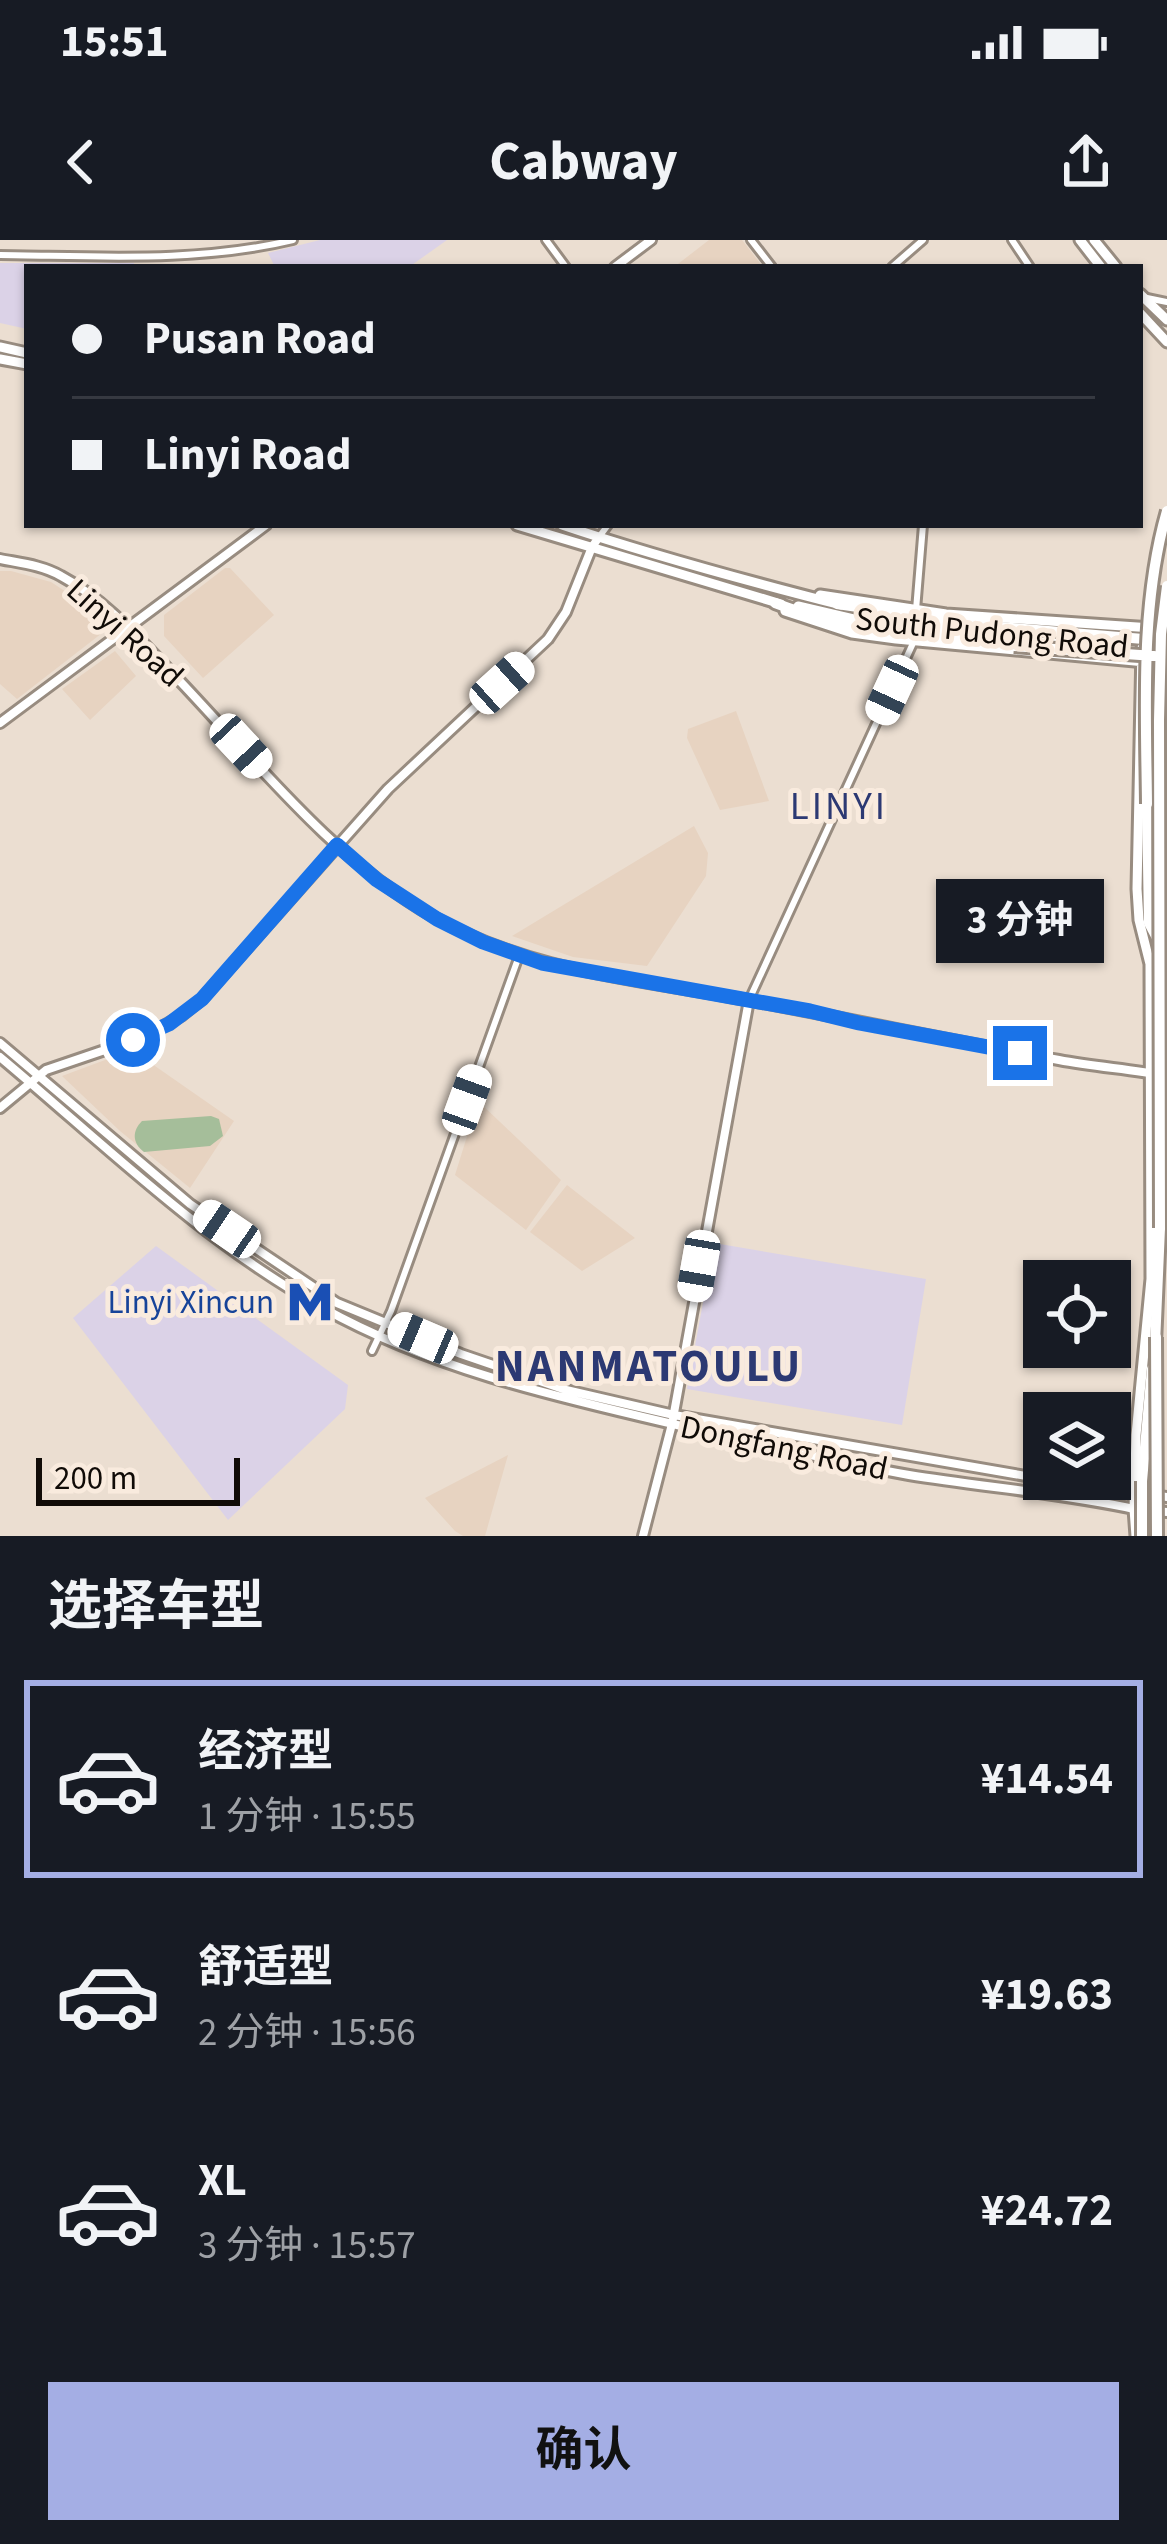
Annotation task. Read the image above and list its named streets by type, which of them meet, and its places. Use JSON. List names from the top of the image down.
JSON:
{
  "streets": {
    "main road": ["South Pudong Road"],
    "street": ["Linyi Road", "Dongfang Road"]
  },
  "districts": ["LINYI", "NANMATOULU"],
  "places": {
    "metro station": ["Linyi Xincun"]
  },
  "scale_bar": "200 m",
  "page": {
    "status": "15:51",
    "header": "Cabway",
    "banner": ["Pusan Road", "Linyi Road"],
    "bubble": "3 分钟",
    "scale": "200 m",
    "heading": "选择车型",
    "list": [
      {
        "name": "经济型",
        "note": "1 分钟 · 15:55",
        "value": "¥14.54"
      },
      {
        "name": "舒适型",
        "note": "2 分钟 · 15:56",
        "value": "¥19.63"
      },
      {
        "name": "XL",
        "note": "3 分钟 · 15:57",
        "value": "¥24.72"
      }
    ],
    "buttons": "确认"
  }
}
